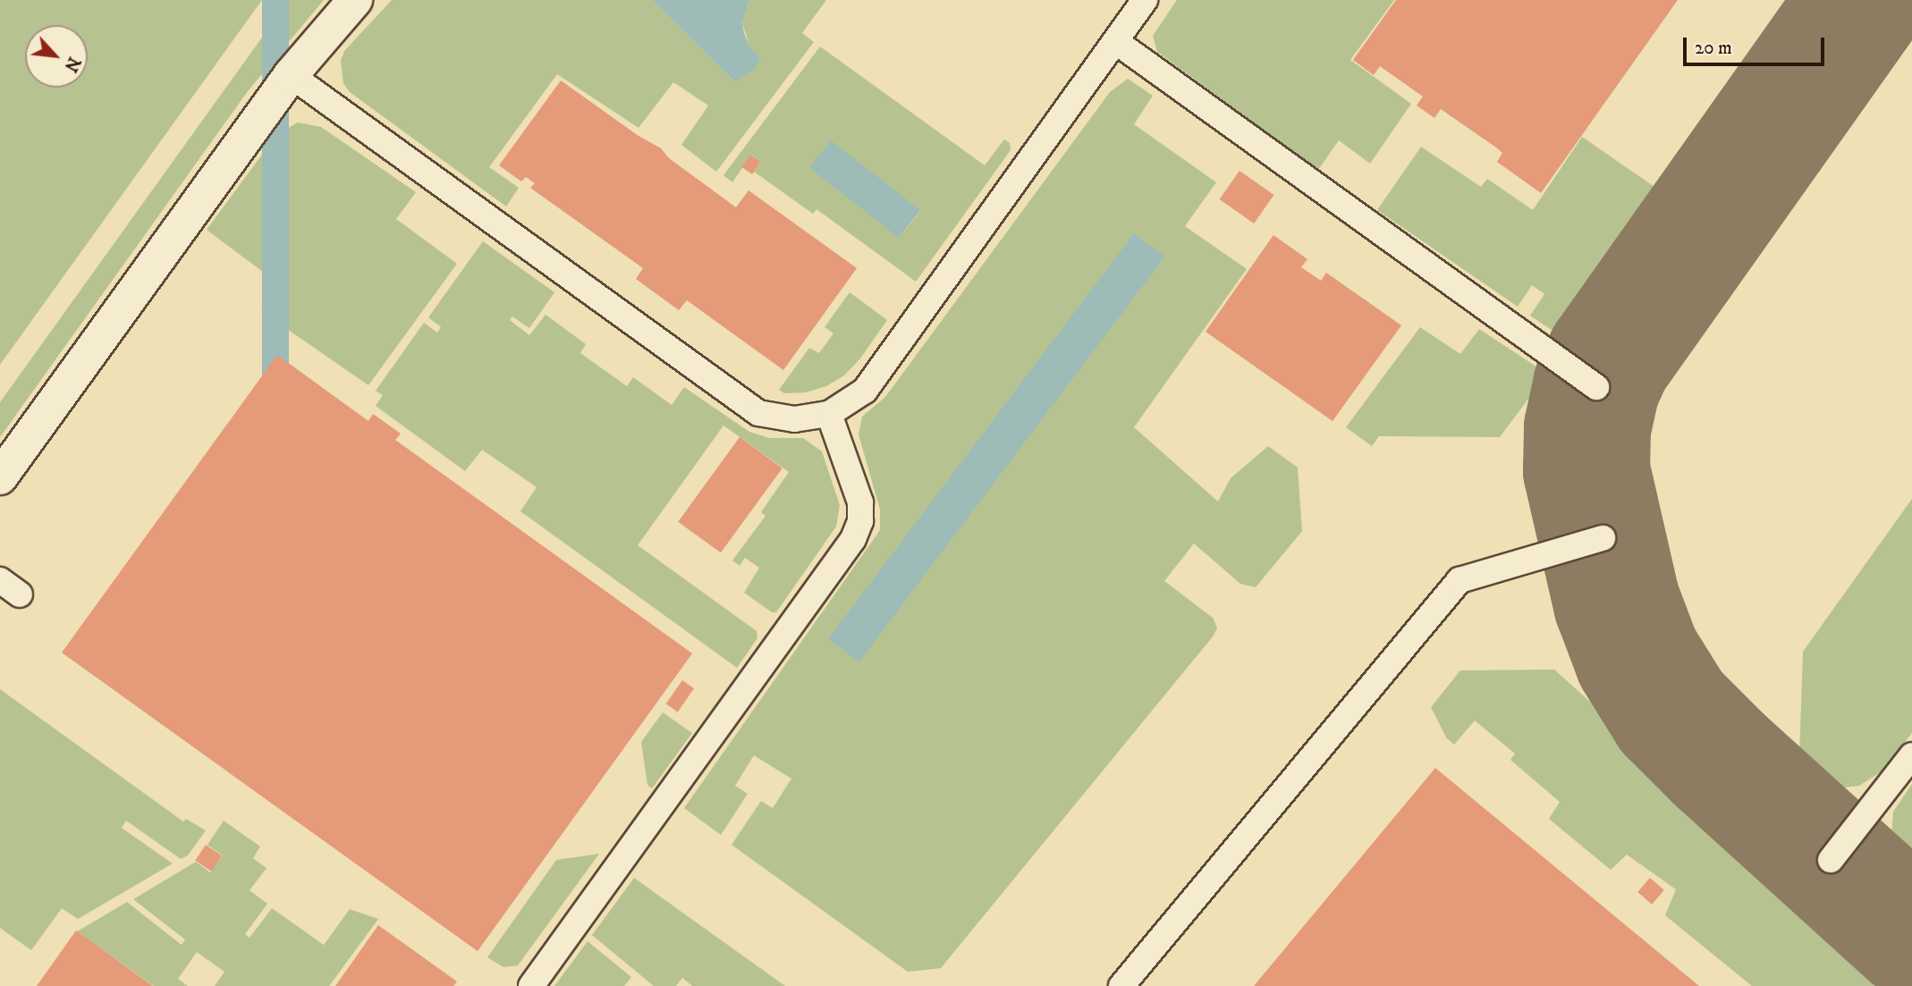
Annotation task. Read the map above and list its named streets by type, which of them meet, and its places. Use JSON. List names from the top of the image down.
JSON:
{
  "scale_bar": "20 m",
  "north": "bottom right"
}
